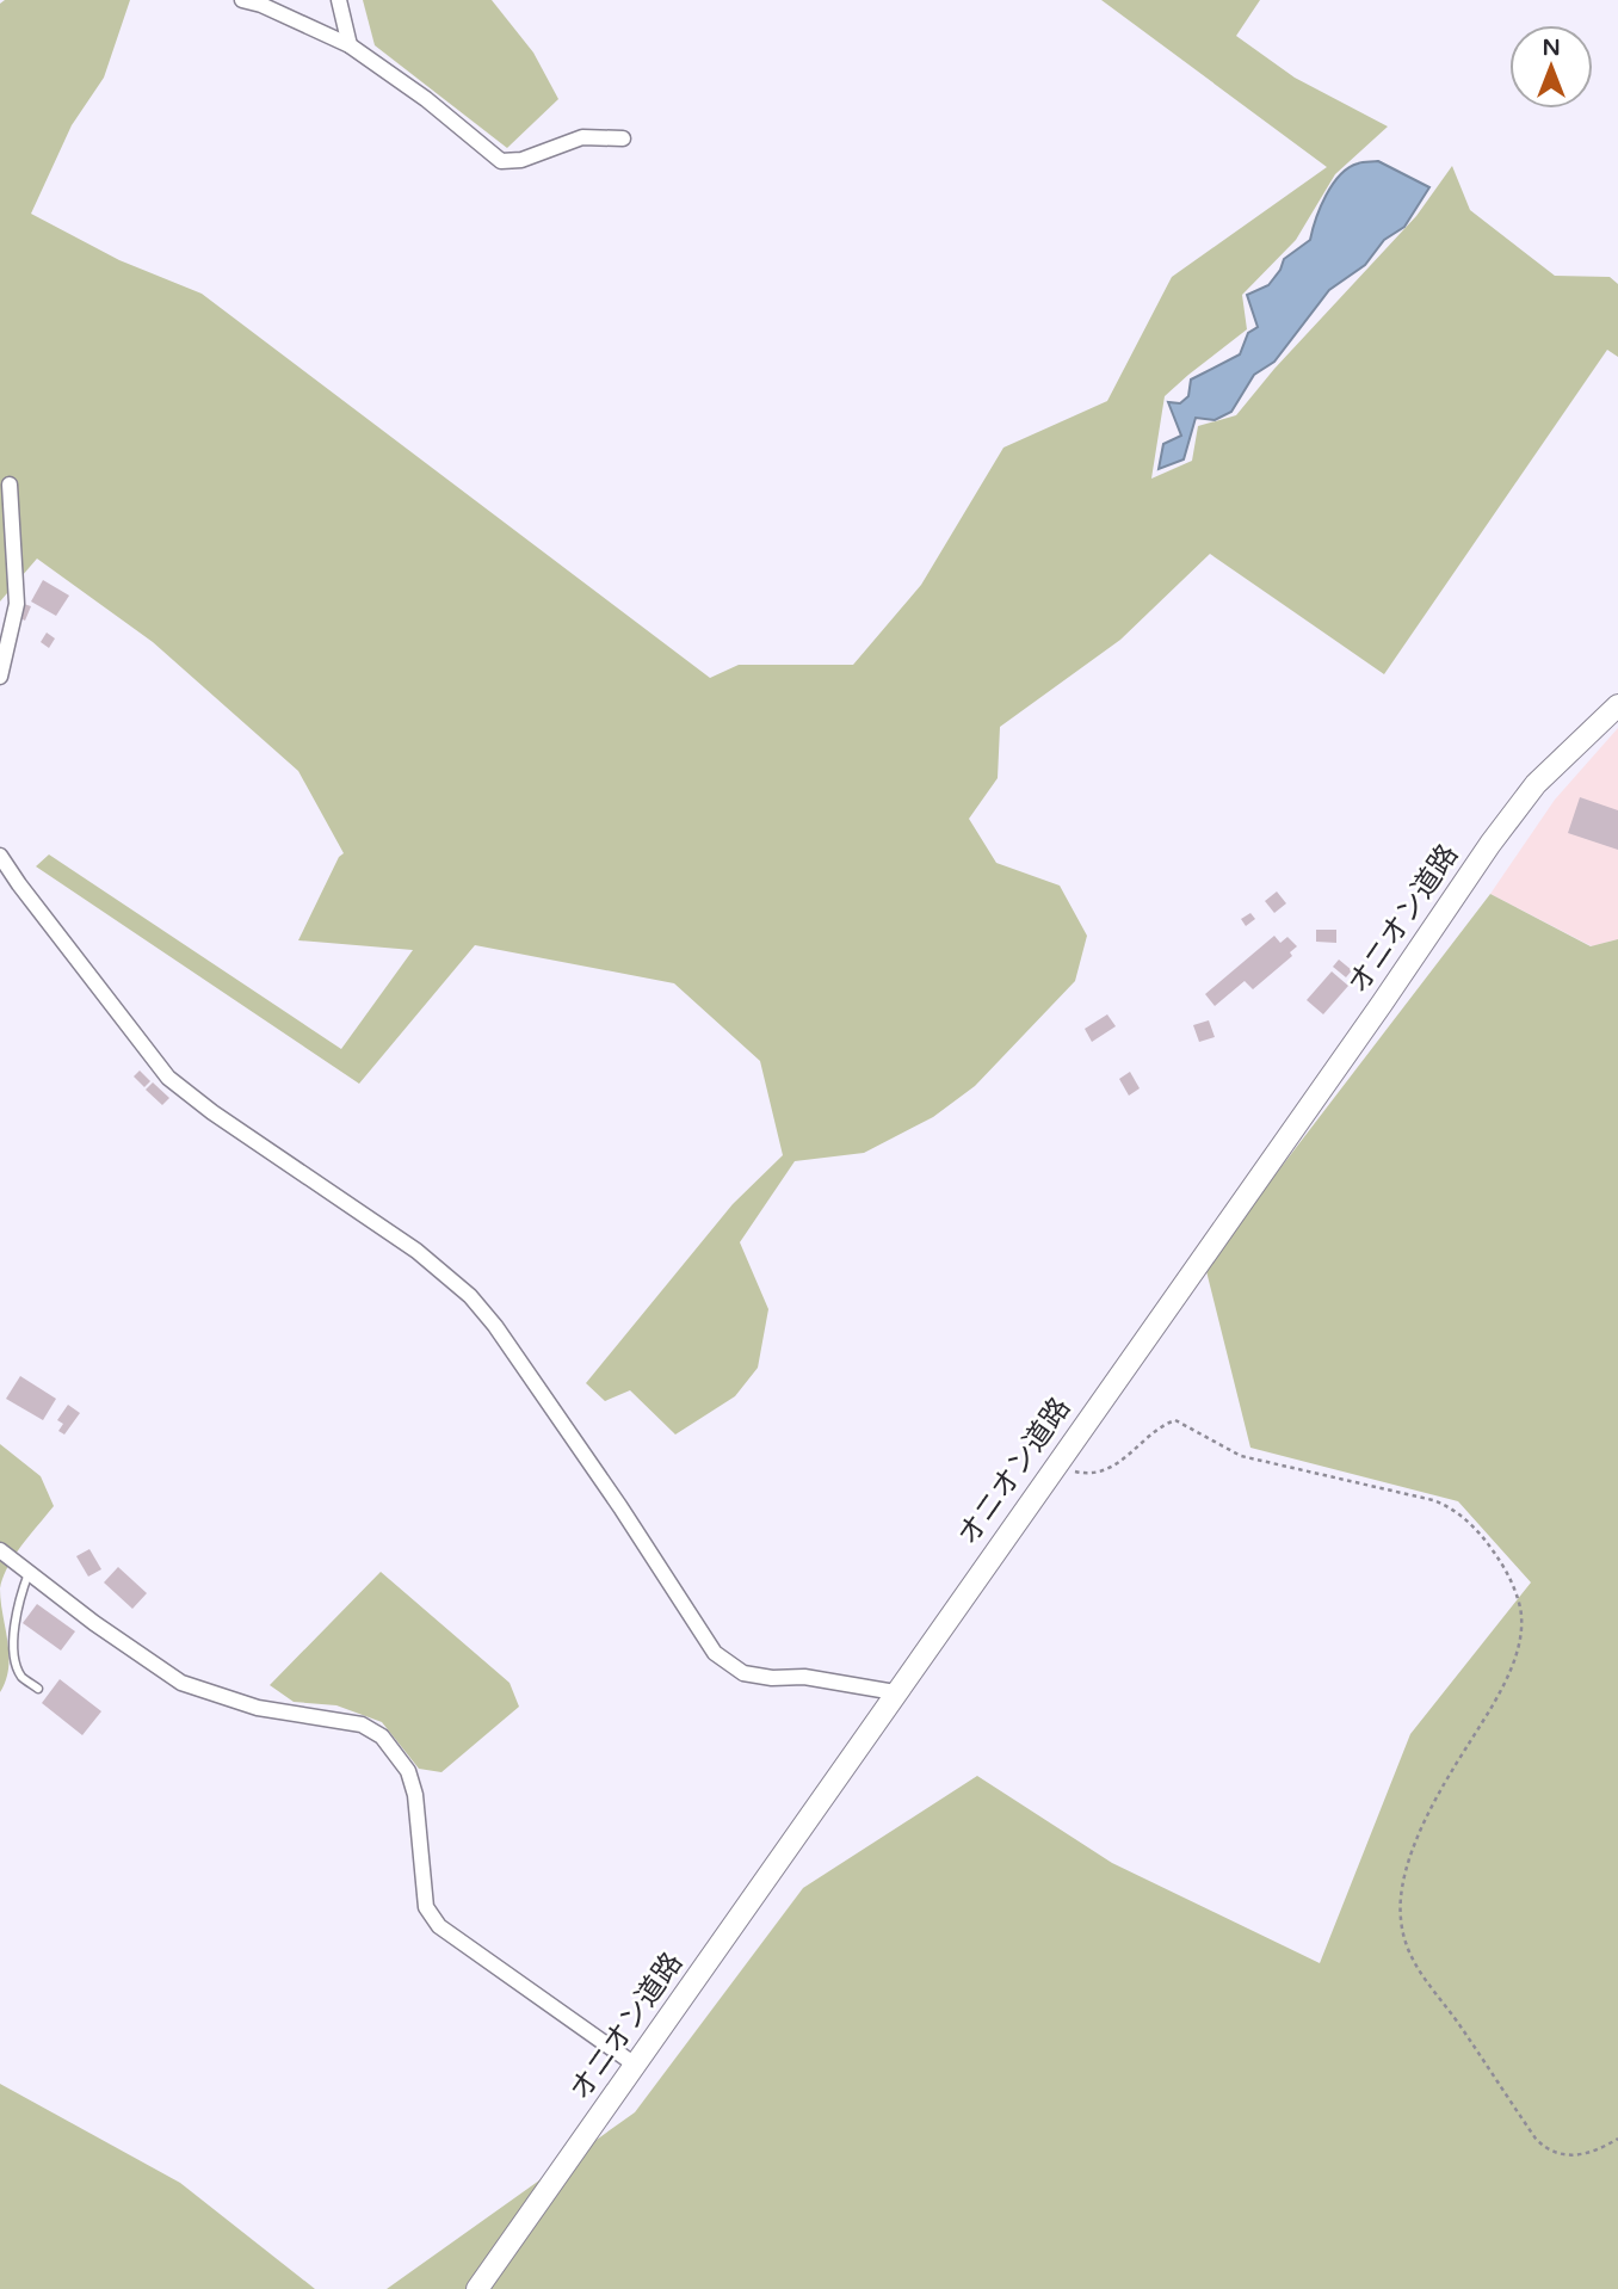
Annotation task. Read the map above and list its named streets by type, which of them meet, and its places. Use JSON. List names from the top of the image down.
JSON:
{
  "streets": {
    "street": ["オニオン道路"]
  },
  "north": "top"
}
